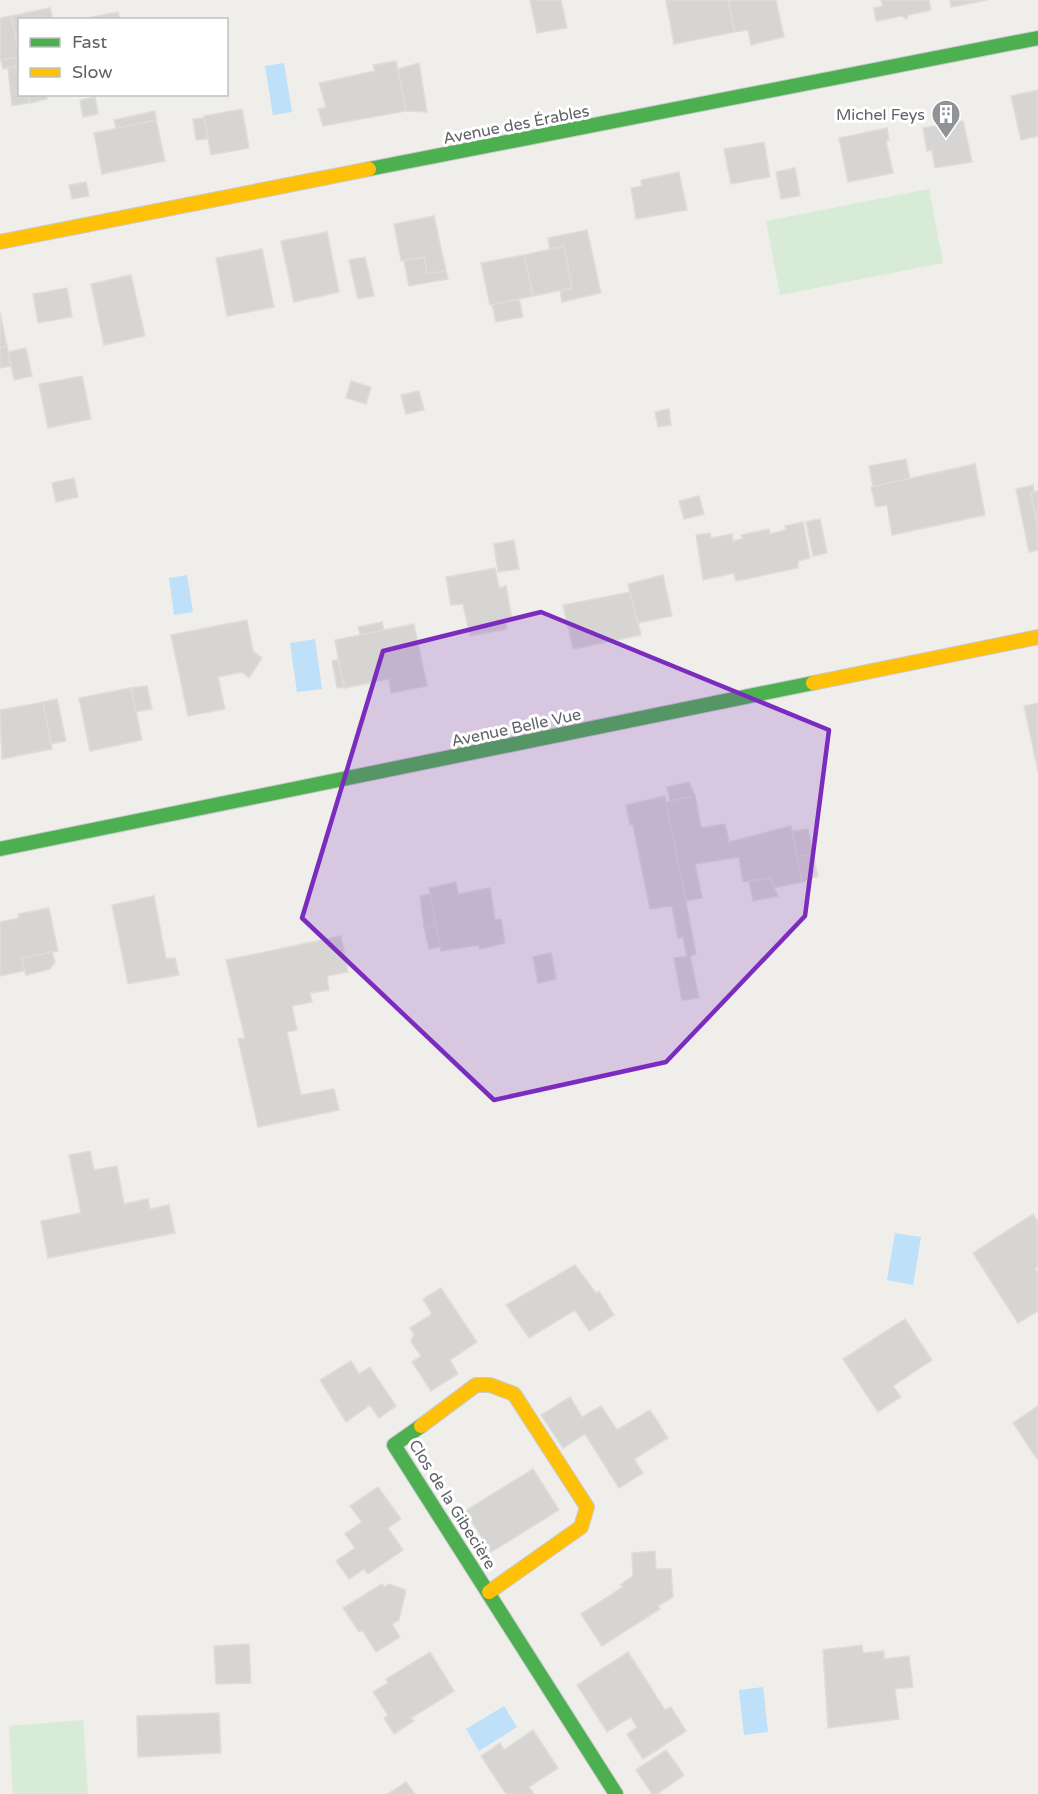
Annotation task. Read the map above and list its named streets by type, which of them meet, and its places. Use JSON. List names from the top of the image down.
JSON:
{
  "streets": {
    "street": ["Avenue des Érables", "Avenue Belle Vue", "Clos de la Gibecière"]
  },
  "places": {
    "building": ["Michel Feys"]
  },
  "legend": ["Fast", "Slow"]
}
